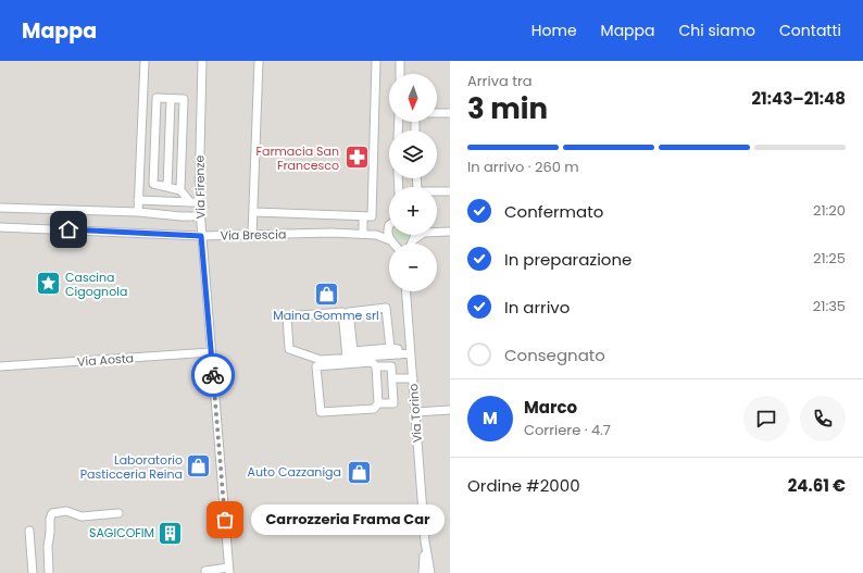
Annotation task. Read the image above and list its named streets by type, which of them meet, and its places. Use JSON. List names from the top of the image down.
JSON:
{
  "streets": {
    "street": [
      "Via Firenze",
      "Via Brescia",
      "Via Aosta",
      "Via Torino"
    ]
  },
  "crossings": [
    ["Via Firenze", "Via Brescia"],
    ["Via Firenze", "Via Aosta"]
  ],
  "places": {
    "pharmacy": ["Farmacia San Francesco"],
    "place": ["Cascina Cigognola"],
    "shop": ["Maina Gomme srl", "Laboratorio Pasticceria Reina", "Auto Cazzaniga"],
    "other": ["Carrozzeria Frama Car"],
    "building": ["SAGICOFIM"]
  },
  "north": "bottom",
  "page": {
    "header": "Mappa",
    "nav": [
      "Home",
      "Mappa",
      "Chi siamo",
      "Contatti"
    ],
    "heading": ["3 min", "Arriva tra", "21:43–21:48"],
    "panel": [
      "Marco",
      "Corriere · 4.7",
      "Ordine #2000",
      "24.61 €"
    ],
    "map_buttons": ["+", "−"],
    "bar": "In arrivo · 260 m",
    "list": [
      ["Confermato", "21:20"],
      ["In preparazione", "21:25"],
      ["In arrivo", "21:35"],
      "Consegnato"
    ],
    "round": "M",
    "bubble": "Carrozzeria Frama Car"
  }
}
